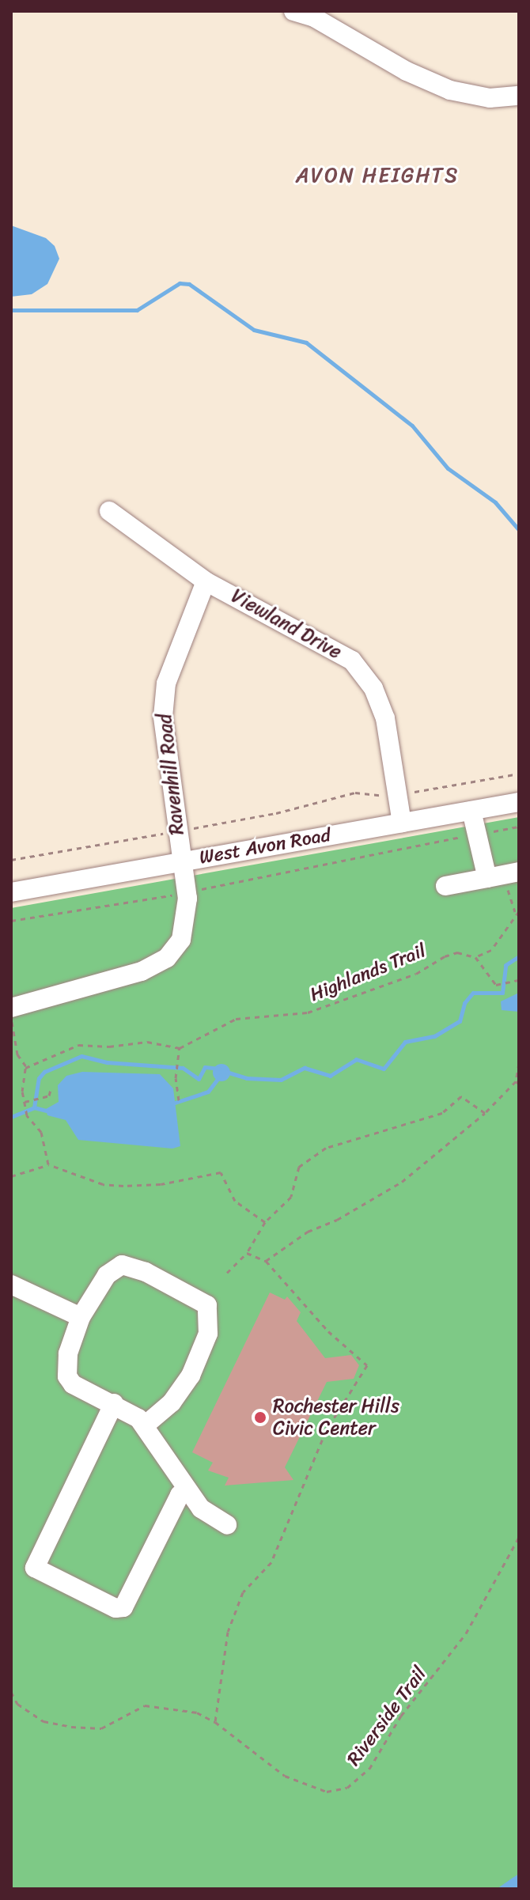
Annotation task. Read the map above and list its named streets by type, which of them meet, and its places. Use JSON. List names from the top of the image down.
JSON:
{
  "streets": {
    "street": ["Viewland Drive", "Ravenhill Road", "West Avon Road"],
    "path": ["Highlands Trail", "Riverside Trail"]
  },
  "crossings": [
    ["Viewland Drive", "Ravenhill Road"],
    ["Viewland Drive", "West Avon Road"],
    ["Ravenhill Road", "West Avon Road"]
  ],
  "districts": ["AVON HEIGHTS"],
  "places": ["Rochester Hills Civic Center"]
}
